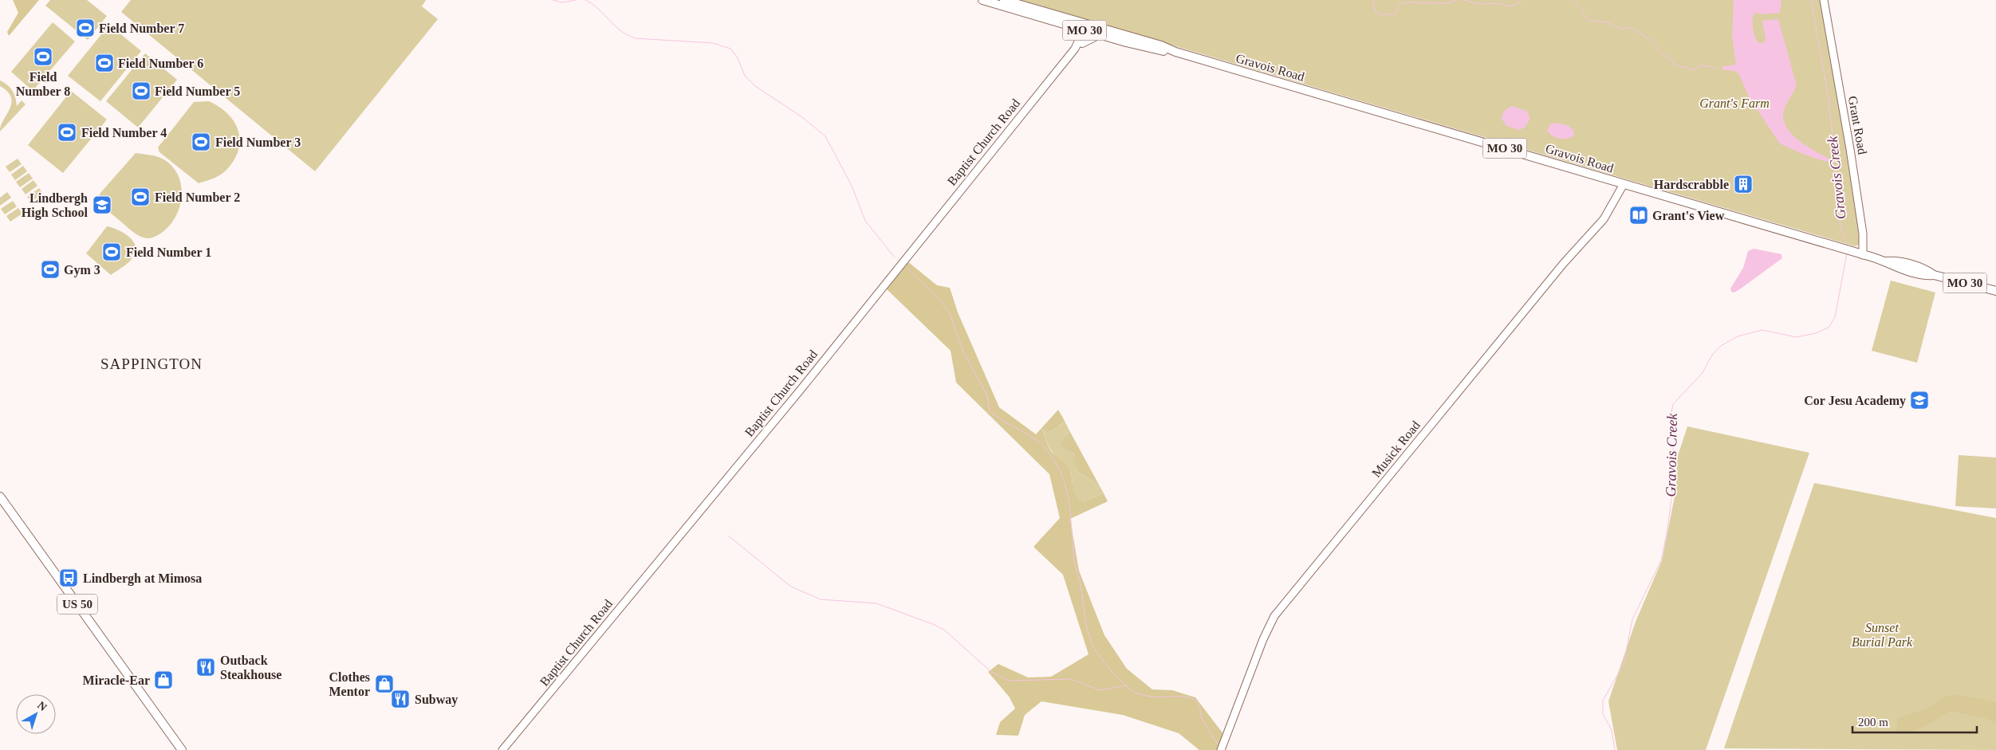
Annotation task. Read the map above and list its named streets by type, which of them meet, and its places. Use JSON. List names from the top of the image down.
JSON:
{
  "streets": {
    "main road": ["MO 30", "Gravois Road", "US 50"],
    "street": ["Grant Road", "Baptist Church Road", "Musick Road"]
  },
  "crossings": [
    ["Gravois Road", "Grant Road"],
    ["Gravois Road", "Baptist Church Road"],
    ["Gravois Road", "Musick Road"]
  ],
  "districts": ["SAPPINGTON"],
  "water": ["Gravois Creek"],
  "parks": ["Grant's Farm", "Sunset Burial Park"],
  "places": {
    "sports": [
      "Field Number 7",
      "Field Number 8",
      "Field Number 6",
      "Field Number 5",
      "Field Number 4",
      "Field Number 3",
      "Field Number 2",
      "Field Number 1",
      "Gym 3"
    ],
    "building": ["Hardscrabble"],
    "school or university": ["Lindbergh High School", "Cor Jesu Academy"],
    "library": ["Grant's View"],
    "bus stop": ["Lindbergh at Mimosa"],
    "restaurant": ["Outback Steakhouse", "Subway"],
    "shop": ["Miracle-Ear", "Clothes Mentor"]
  },
  "scale_bar": "200 m",
  "north": "top right"
}
